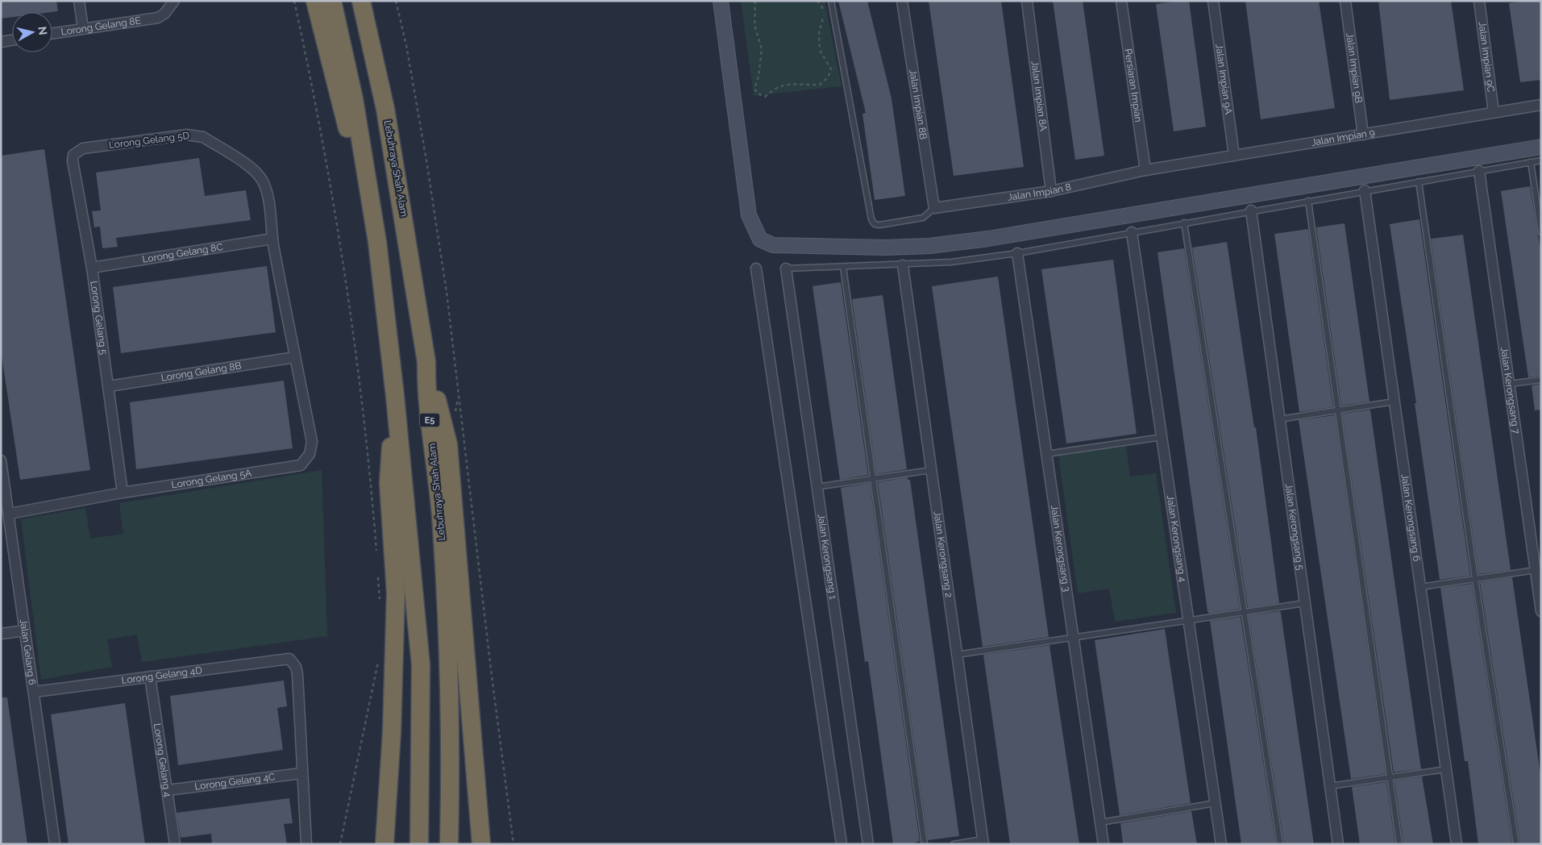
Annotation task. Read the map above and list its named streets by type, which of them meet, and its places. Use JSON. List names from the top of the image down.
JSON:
{
  "streets": {
    "highway": ["Lebuhraya Shah Alam", "E5"],
    "street": [
      "Lorong Gelang 8E",
      "Jalan Impian 9C",
      "Jalan Impian 9B",
      "Jalan Impian 9A",
      "Persiaran Impian",
      "Jalan Impian 8A",
      "Jalan Impian 8B",
      "Jalan Impian 9",
      "Lorong Gelang 5D",
      "Jalan Impian 8",
      "Lorong Gelang 8C",
      "Lorong Gelang 5",
      "Lorong Gelang 8B",
      "Jalan Kerongsang 7",
      "Lorong Gelang 5A",
      "Jalan Kerongsang 6",
      "Jalan Kerongsang 5",
      "Jalan Kerongsang 4",
      "Jalan Kerongsang 3",
      "Jalan Kerongsang 2",
      "Jalan Kerongsang 1",
      "Jalan Gelang 6",
      "Lorong Gelang 4D",
      "Lorong Gelang 4",
      "Lorong Gelang 4C"
    ]
  },
  "crossings": [
    ["Jalan Impian 9C", "Jalan Impian 9"],
    ["Jalan Impian 9B", "Jalan Impian 9"],
    ["Jalan Impian 9A", "Jalan Impian 9"],
    ["Persiaran Impian", "Jalan Impian 9"],
    ["Persiaran Impian", "Jalan Impian 8"],
    ["Jalan Impian 8A", "Jalan Impian 8"],
    ["Jalan Impian 8B", "Jalan Impian 8"],
    ["Jalan Impian 9", "Jalan Impian 8"],
    ["Lorong Gelang 5D", "Lorong Gelang 8C"],
    ["Lorong Gelang 5D", "Lorong Gelang 5"],
    ["Lorong Gelang 5D", "Lorong Gelang 8B"],
    ["Lorong Gelang 5D", "Lorong Gelang 5A"],
    ["Lorong Gelang 8C", "Lorong Gelang 5"],
    ["Lorong Gelang 5", "Lorong Gelang 8B"],
    ["Lorong Gelang 5", "Lorong Gelang 5A"],
    ["Lorong Gelang 8B", "Lorong Gelang 5A"],
    ["Lorong Gelang 5A", "Jalan Gelang 6"],
    ["Jalan Gelang 6", "Lorong Gelang 4D"],
    ["Lorong Gelang 4D", "Lorong Gelang 4"],
    ["Lorong Gelang 4D", "Lorong Gelang 4C"],
    ["Lorong Gelang 4", "Lorong Gelang 4C"]
  ],
  "north": "right"
}
